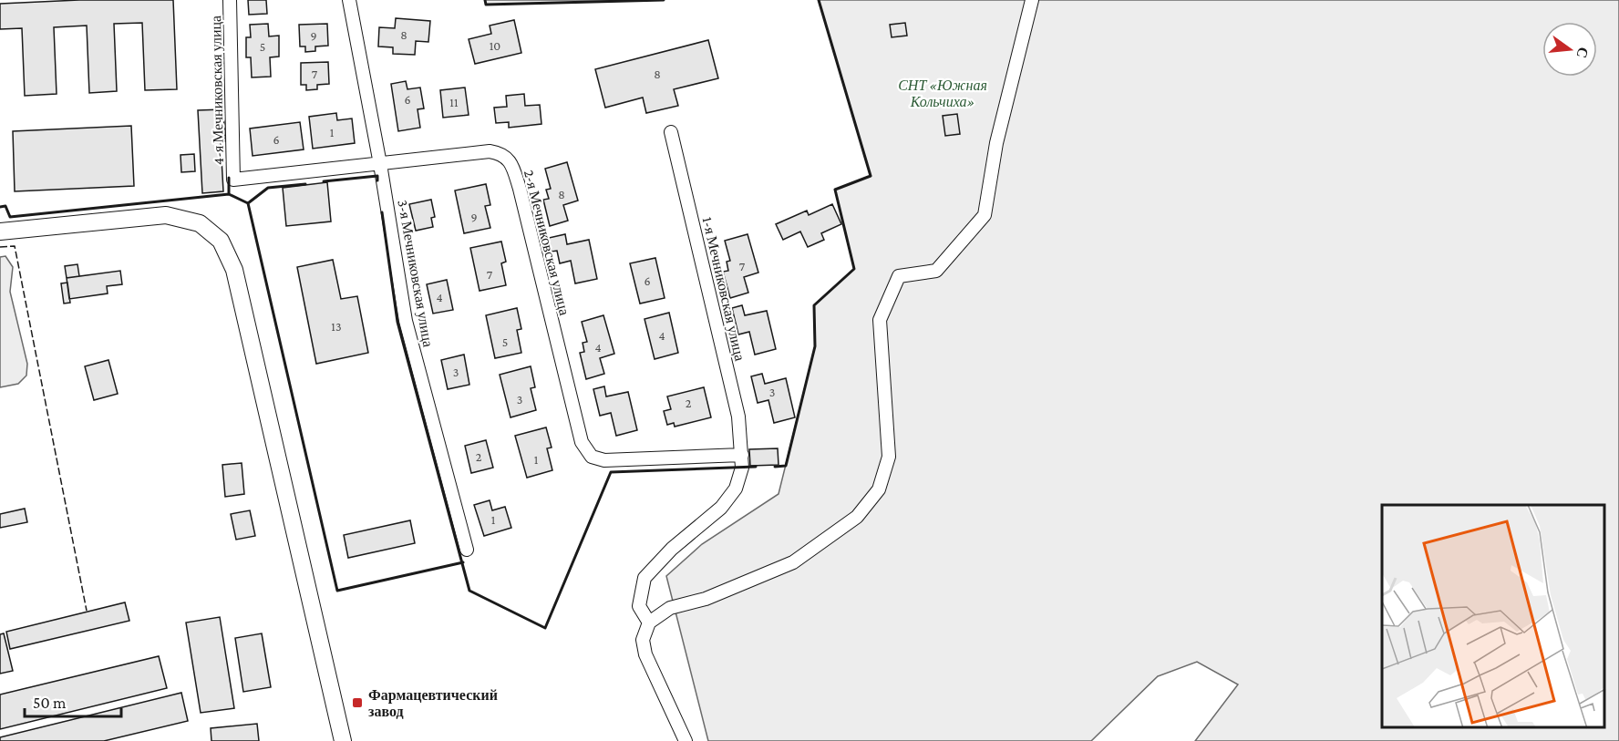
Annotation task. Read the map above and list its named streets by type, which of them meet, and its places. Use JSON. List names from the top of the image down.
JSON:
{
  "streets": {
    "street": [
      "4-я Мечниковская улица",
      "2-я Мечниковская улица",
      "3-я Мечниковская улица",
      "1-я Мечниковская улица"
    ]
  },
  "crossings": [
    ["4-я Мечниковская улица", "2-я Мечниковская улица"],
    ["2-я Мечниковская улица", "3-я Мечниковская улица"],
    ["2-я Мечниковская улица", "1-я Мечниковская улица"]
  ],
  "parks": ["СНТ «Южная Кольчиха»"],
  "places": {
    "transit": ["Фармацевтический завод"]
  },
  "house_numbers": [
    "8",
    "9",
    "10",
    "5",
    "7",
    "8",
    "6",
    "11",
    "1",
    "6",
    "8",
    "9",
    "7",
    "7",
    "6",
    "4",
    "13",
    "4",
    "5",
    "4",
    "3",
    "3",
    "3",
    "2",
    "2",
    "1",
    "1"
  ],
  "scale_bar": "50 m",
  "north": "right"
}
